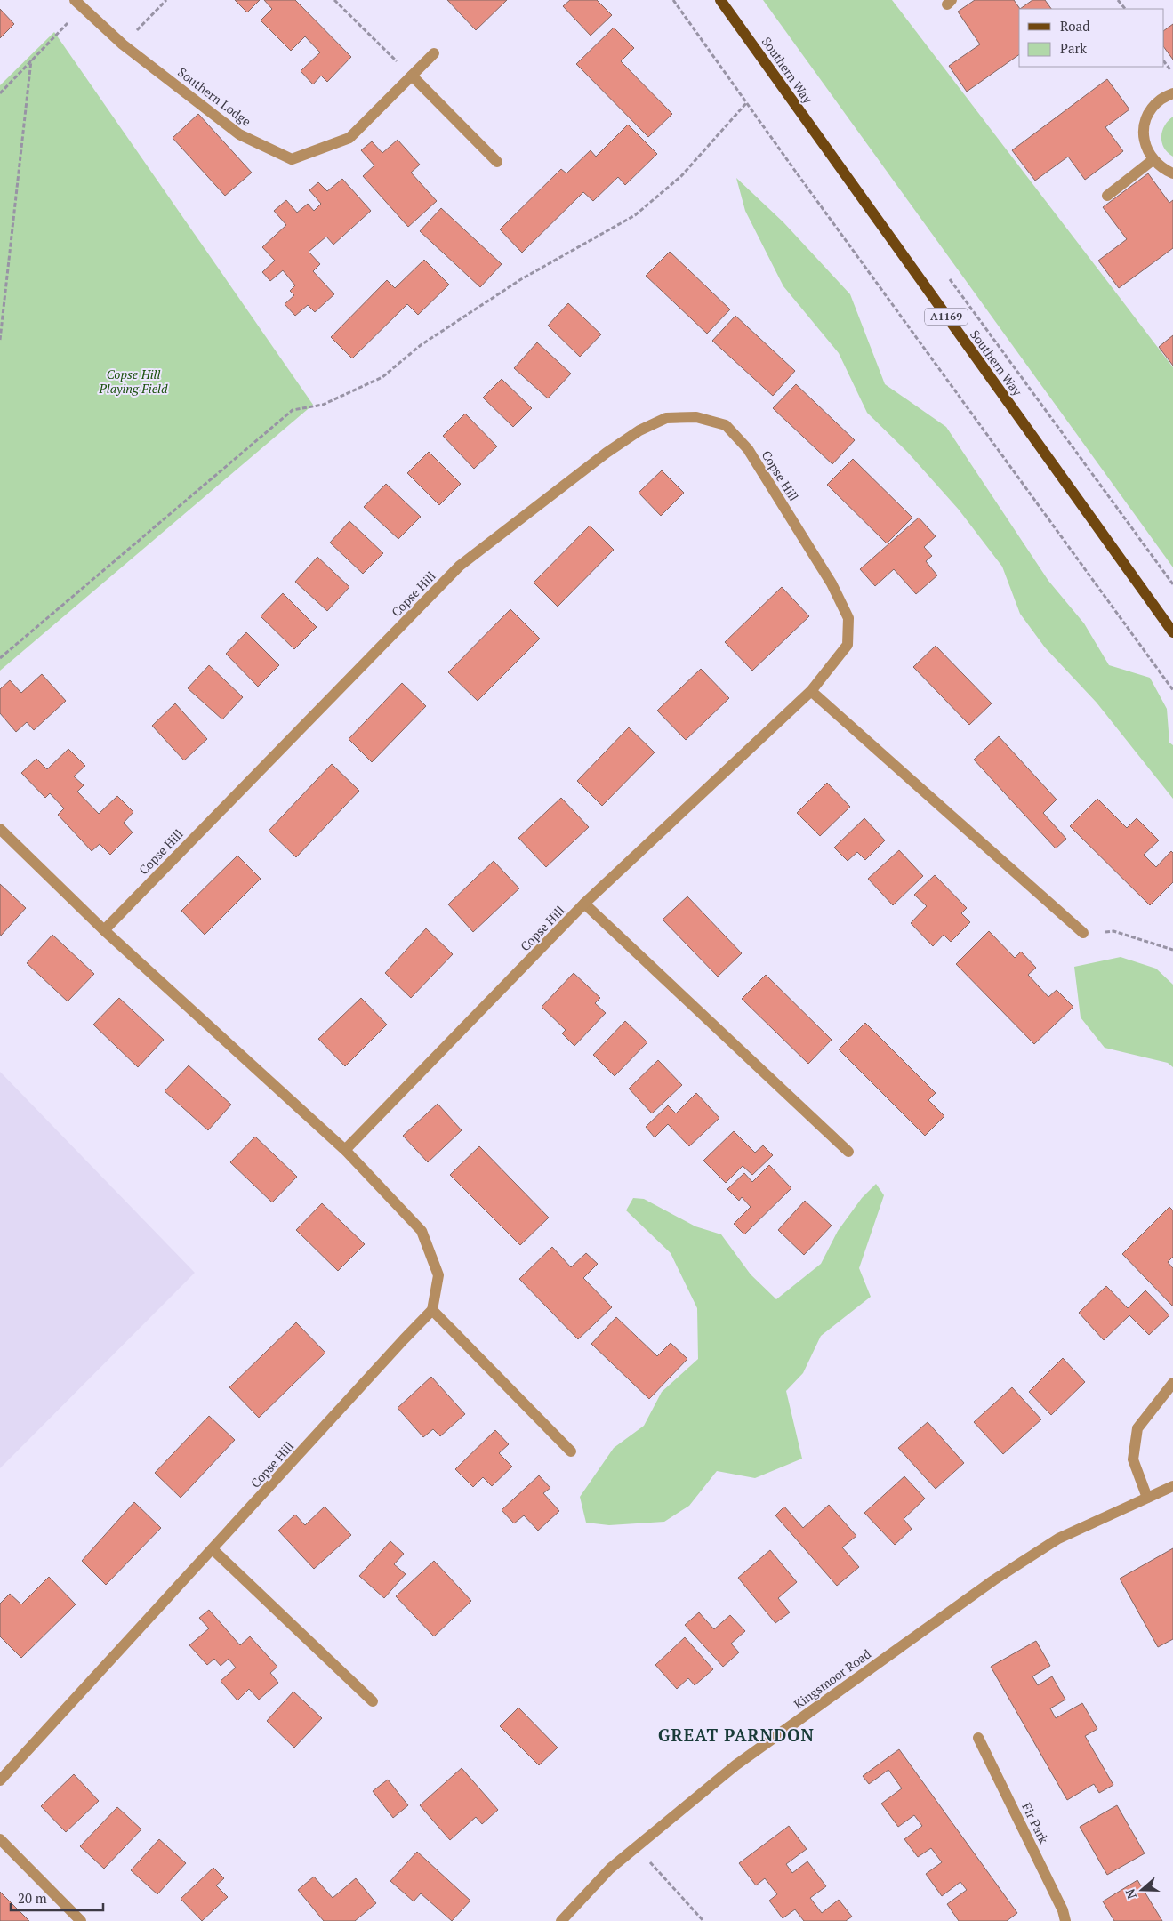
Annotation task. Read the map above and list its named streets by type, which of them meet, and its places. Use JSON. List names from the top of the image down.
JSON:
{
  "streets": {
    "main road": ["Southern Way", "A1169"],
    "street": [
      "Southern Lodge",
      "Copse Hill",
      "Kingsmoor Road",
      "Fir Park"
    ]
  },
  "districts": ["GREAT PARNDON"],
  "parks": ["Copse Hill Playing Field"],
  "legend": ["Road", "Park"],
  "scale_bar": "20 m",
  "north": "left"
}
